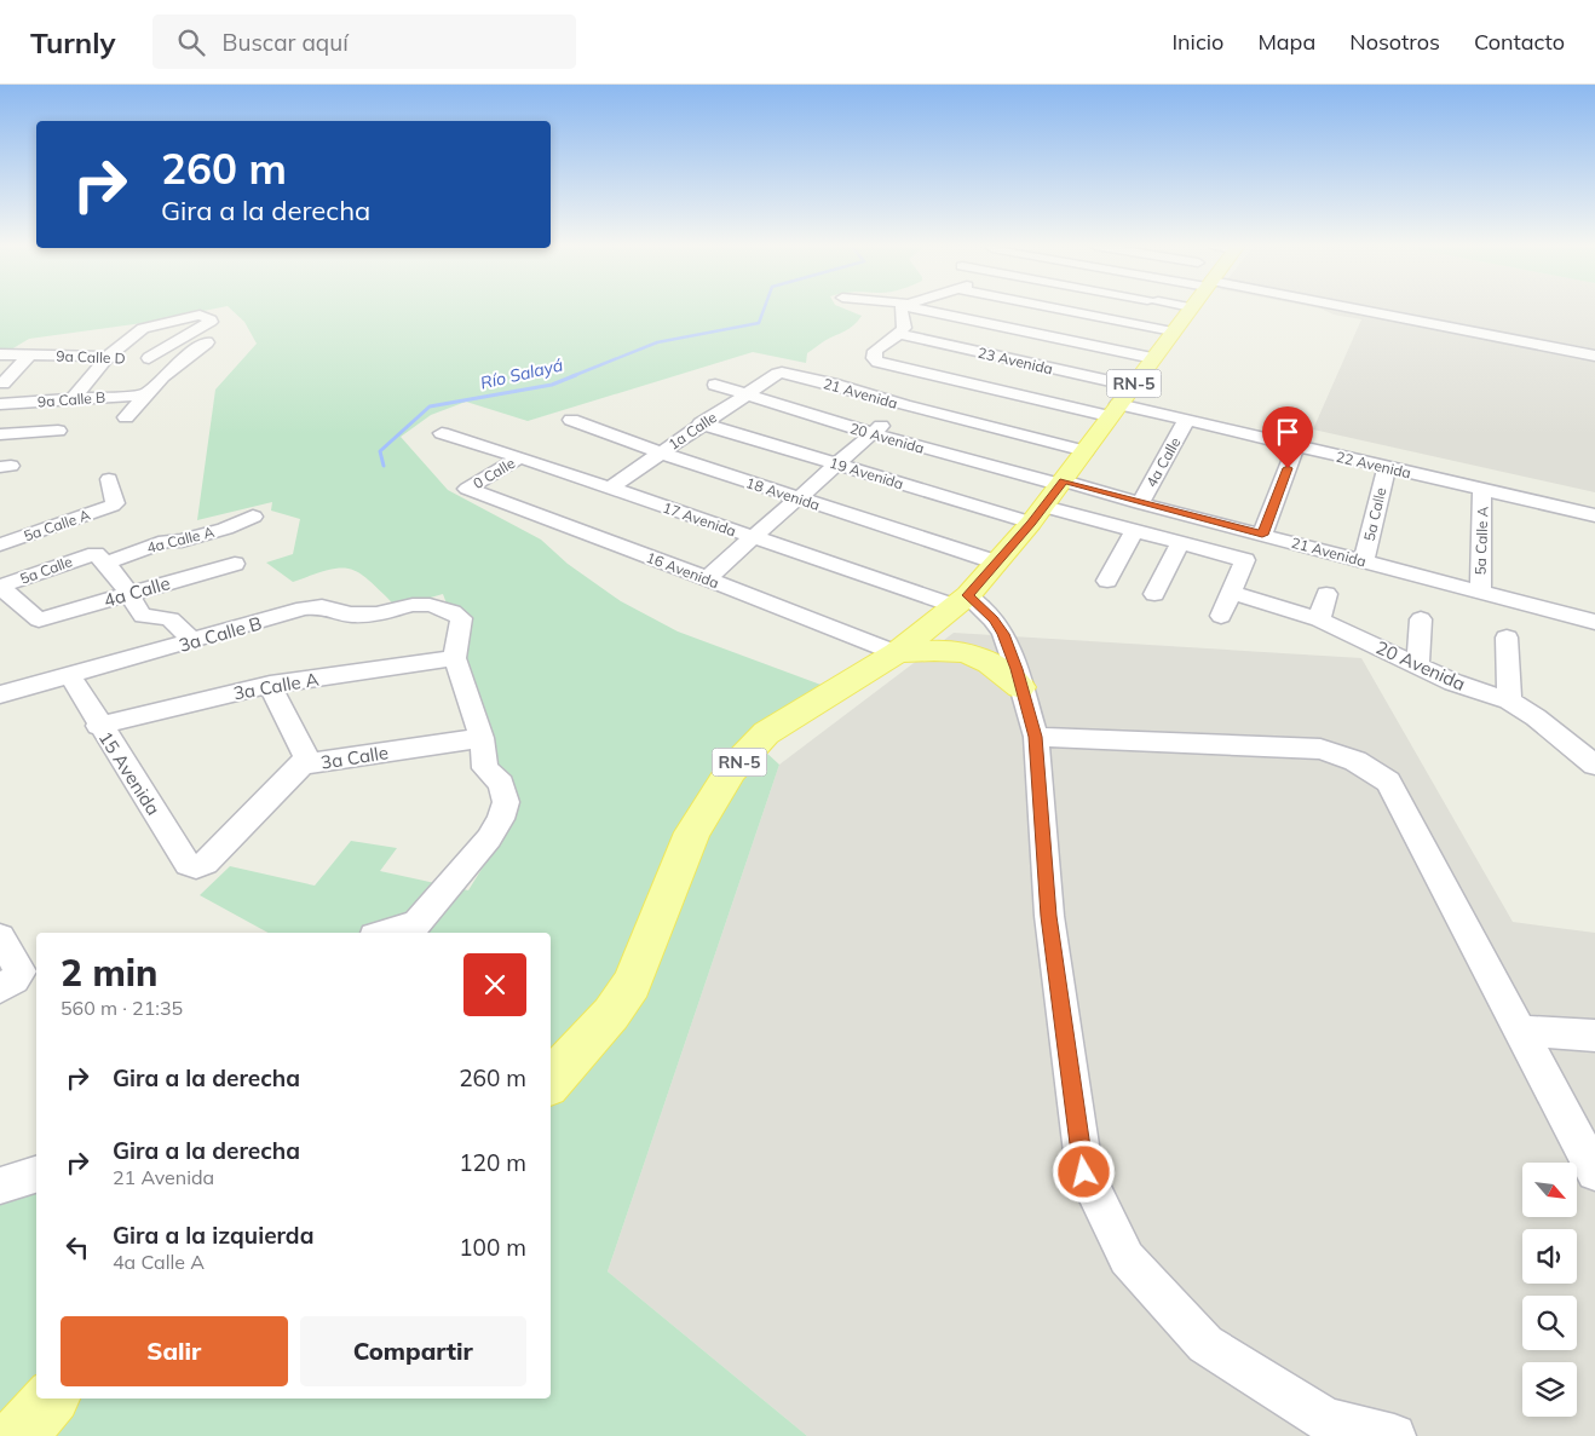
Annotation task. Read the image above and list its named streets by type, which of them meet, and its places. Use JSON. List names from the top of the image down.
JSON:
{
  "streets": {
    "main road": ["RN-5"],
    "street": [
      "9a Calle D",
      "23 Avenida",
      "21 Avenida",
      "9a Calle B",
      "1a Calle",
      "20 Avenida",
      "4a Calle",
      "22 Avenida",
      "0 Calle",
      "19 Avenida",
      "18 Avenida",
      "5a Calle",
      "17 Avenida",
      "5a Calle A",
      "4a Calle A",
      "16 Avenida",
      "3a Calle B",
      "3a Calle A",
      "3a Calle",
      "15 Avenida"
    ]
  },
  "crossings": [
    ["23 Avenida", "RN-5"],
    ["23 Avenida", "22 Avenida"],
    ["RN-5", "21 Avenida"],
    ["RN-5", "20 Avenida"],
    ["RN-5", "22 Avenida"],
    ["RN-5", "19 Avenida"],
    ["RN-5", "18 Avenida"],
    ["RN-5", "17 Avenida"],
    ["RN-5", "16 Avenida"],
    ["21 Avenida", "1a Calle"],
    ["21 Avenida", "20 Avenida"],
    ["21 Avenida", "4a Calle"],
    ["21 Avenida", "5a Calle"],
    ["21 Avenida", "5a Calle A"],
    ["1a Calle", "20 Avenida"],
    ["1a Calle", "19 Avenida"],
    ["1a Calle", "18 Avenida"],
    ["1a Calle", "17 Avenida"],
    ["4a Calle", "22 Avenida"],
    ["4a Calle", "5a Calle"],
    ["22 Avenida", "5a Calle"],
    ["22 Avenida", "5a Calle A"],
    ["0 Calle", "17 Avenida"],
    ["0 Calle", "16 Avenida"],
    ["5a Calle", "4a Calle A"],
    ["3a Calle B", "3a Calle A"],
    ["3a Calle B", "15 Avenida"],
    ["3a Calle A", "15 Avenida"],
    ["3a Calle", "15 Avenida"]
  ],
  "water": ["Río Salayá"],
  "north": "bottom right",
  "page": {
    "header": "Turnly",
    "search": "Buscar aquí",
    "nav": [
      "Inicio",
      "Mapa",
      "Nosotros",
      "Contacto"
    ],
    "turn": ["260 m", "Gira a la derecha"],
    "heading": ["2 min", "560 m · 21:35"],
    "list": [
      {
        "name": "Gira a la derecha",
        "value": "260 m"
      },
      {
        "name": "Gira a la derecha",
        "note": "21 Avenida",
        "value": "120 m"
      },
      {
        "name": "Gira a la izquierda",
        "note": "4a Calle A",
        "value": "100 m"
      }
    ],
    "buttons": ["Salir", "Compartir"]
  }
}
